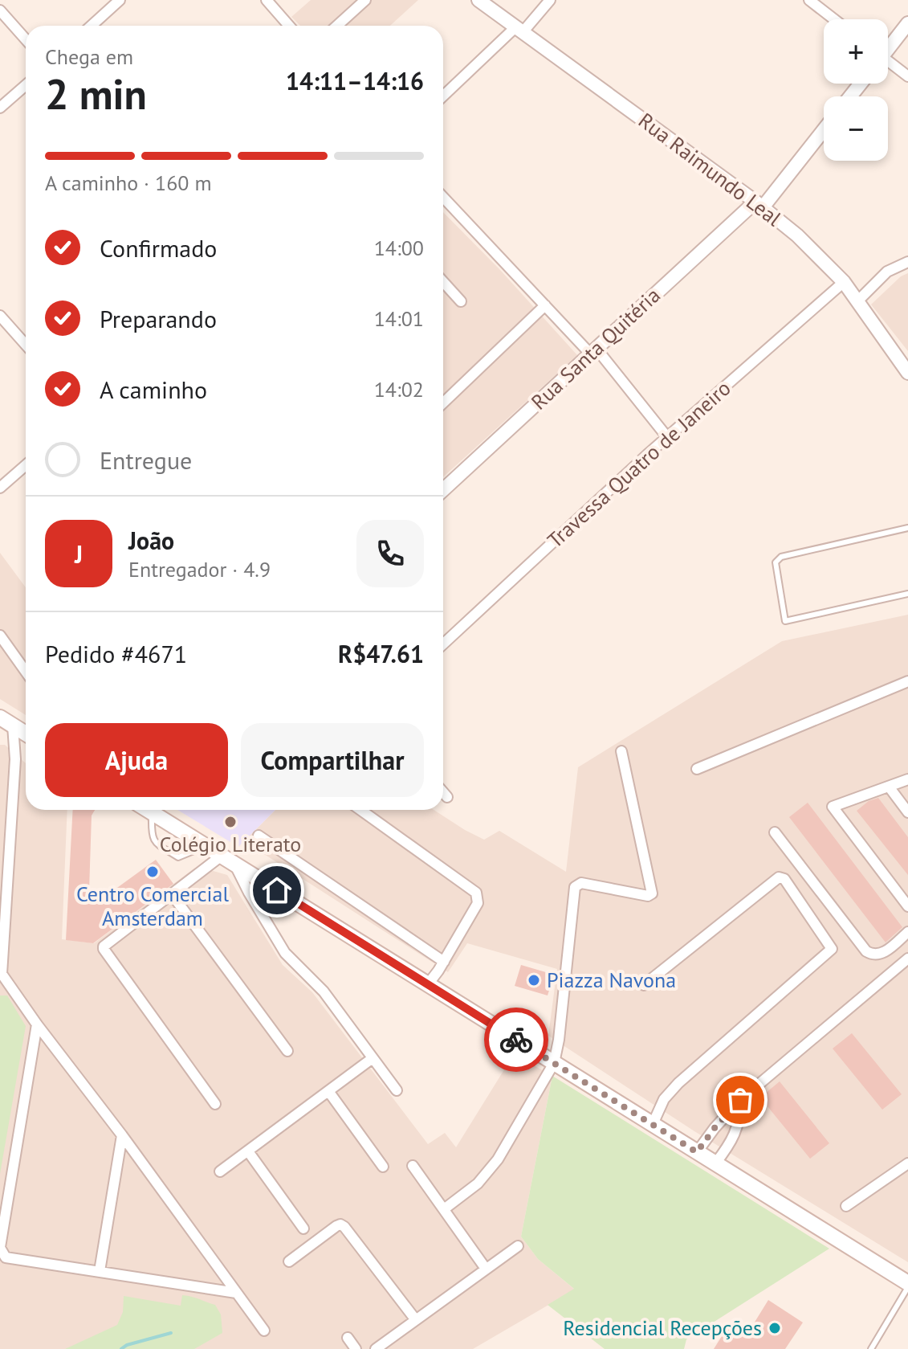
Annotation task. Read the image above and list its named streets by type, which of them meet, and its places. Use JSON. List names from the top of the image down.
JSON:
{
  "streets": {
    "street": ["Rua Raimundo Leal", "Rua Santa Quitéria", "Travessa Quatro de Janeiro"]
  },
  "crossings": [
    ["Rua Raimundo Leal", "Rua Santa Quitéria"],
    ["Rua Raimundo Leal", "Travessa Quatro de Janeiro"]
  ],
  "places": [
    "Colégio Literato",
    "Centro Comercial Amsterdam",
    "Piazza Navona",
    "Residencial Recepções"
  ],
  "page": {
    "map_buttons": ["+", "−"],
    "heading": ["2 min", "Chega em", "14:11–14:16"],
    "panel": [
      "João",
      "Entregador · 4.9",
      "Pedido #4671",
      "R$47.61"
    ],
    "bar": "A caminho · 160 m",
    "list": [
      ["Confirmado", "14:00"],
      ["Preparando", "14:01"],
      ["A caminho", "14:02"],
      "Entregue"
    ],
    "round": "J",
    "buttons": ["Ajuda", "Compartilhar"]
  }
}
